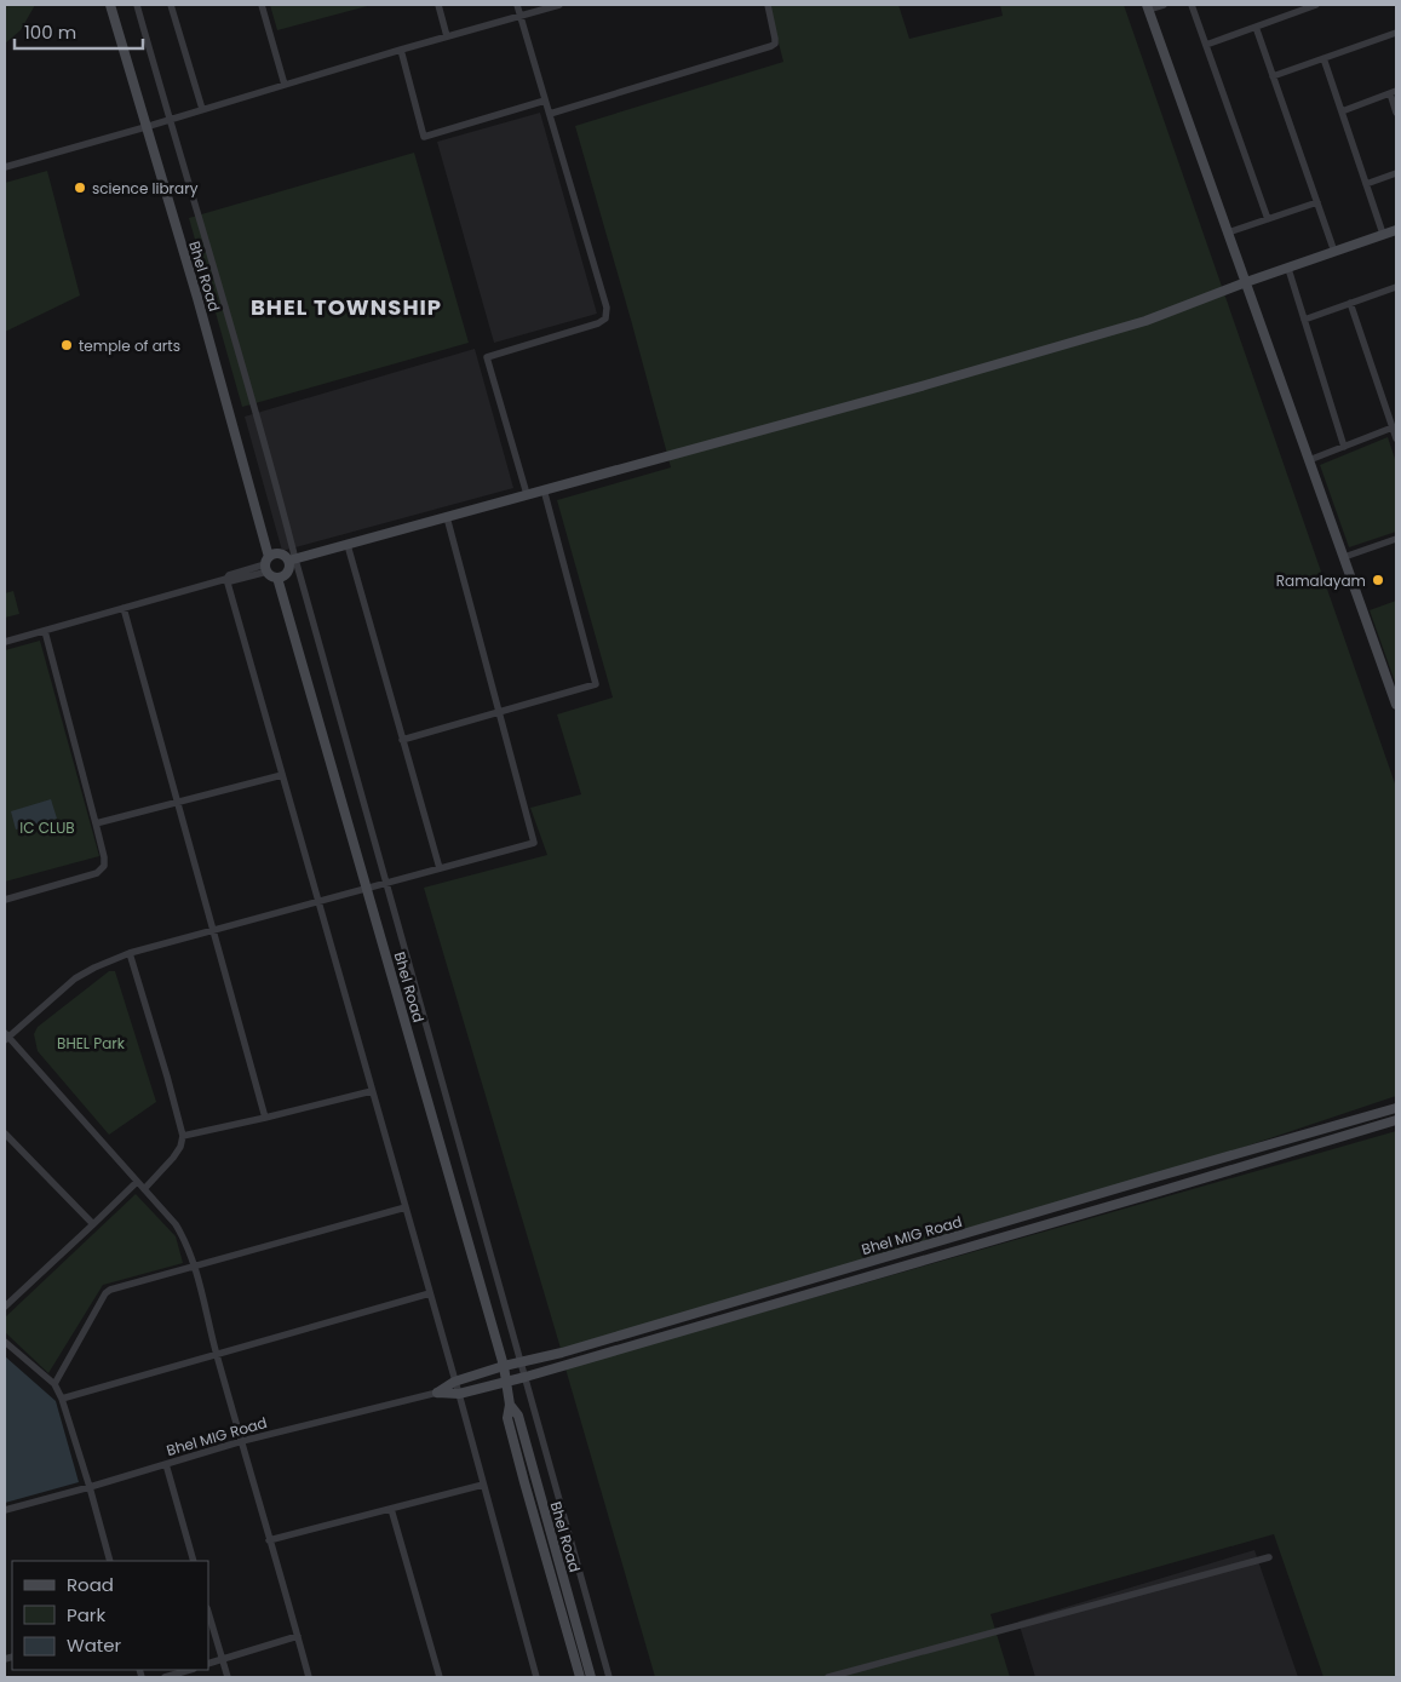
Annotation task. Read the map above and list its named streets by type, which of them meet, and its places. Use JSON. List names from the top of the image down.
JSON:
{
  "streets": {
    "street": ["Bhel Road", "Bhel MIG Road"]
  },
  "crossings": [
    ["Bhel Road", "Bhel MIG Road"]
  ],
  "districts": ["BHEL TOWNSHIP"],
  "parks": ["IC CLUB", "BHEL Park"],
  "places": ["science library", "temple of arts", "Ramalayam"],
  "legend": ["Road", "Park", "Water"],
  "scale_bar": "100 m"
}
